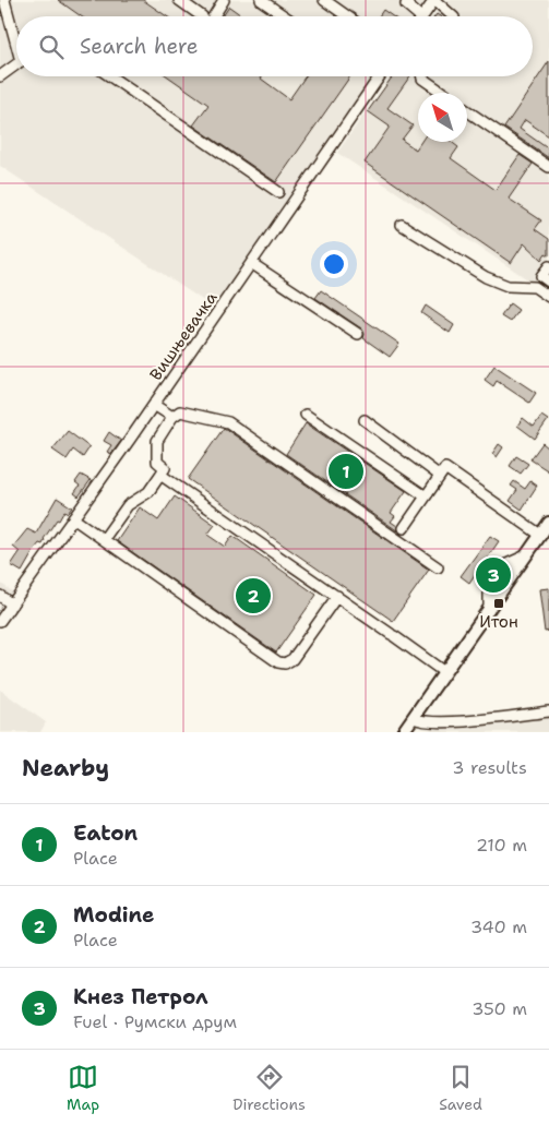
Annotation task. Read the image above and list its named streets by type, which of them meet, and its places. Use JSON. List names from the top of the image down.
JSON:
{
  "streets": {
    "street": ["Вишњевачка"]
  },
  "places": {
    "transit": ["Итон"]
  },
  "north": "top left",
  "page": {
    "search": "Search here",
    "pins": ["1", "3", "2"],
    "heading": ["Nearby", "3 results"],
    "list": [
      {
        "mark": "1",
        "name": "Eaton",
        "note": "Place",
        "value": "210 m"
      },
      {
        "mark": "2",
        "name": "Modine",
        "note": "Place",
        "value": "340 m"
      },
      {
        "mark": "3",
        "name": "Кнез Петрол",
        "note": "Fuel · Румски друм",
        "value": "350 m"
      }
    ],
    "nav": ["Map", "Directions", "Saved"]
  }
}
